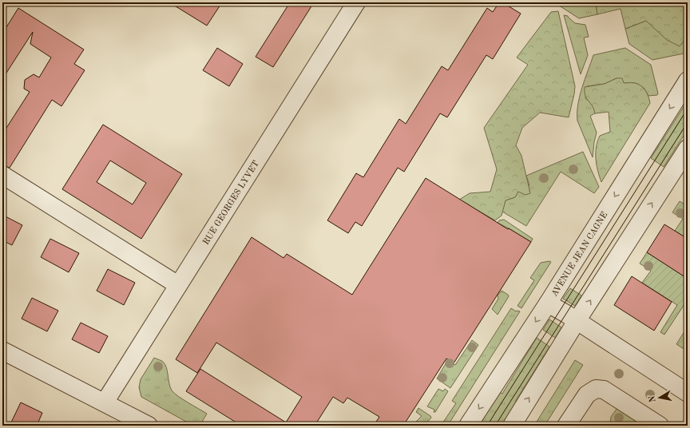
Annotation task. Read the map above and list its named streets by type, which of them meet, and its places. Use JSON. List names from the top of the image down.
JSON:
{
  "streets": {
    "street": ["RUE GEORGES LYVET", "AVENUE JEAN CAGNE"]
  },
  "north": "left"
}
